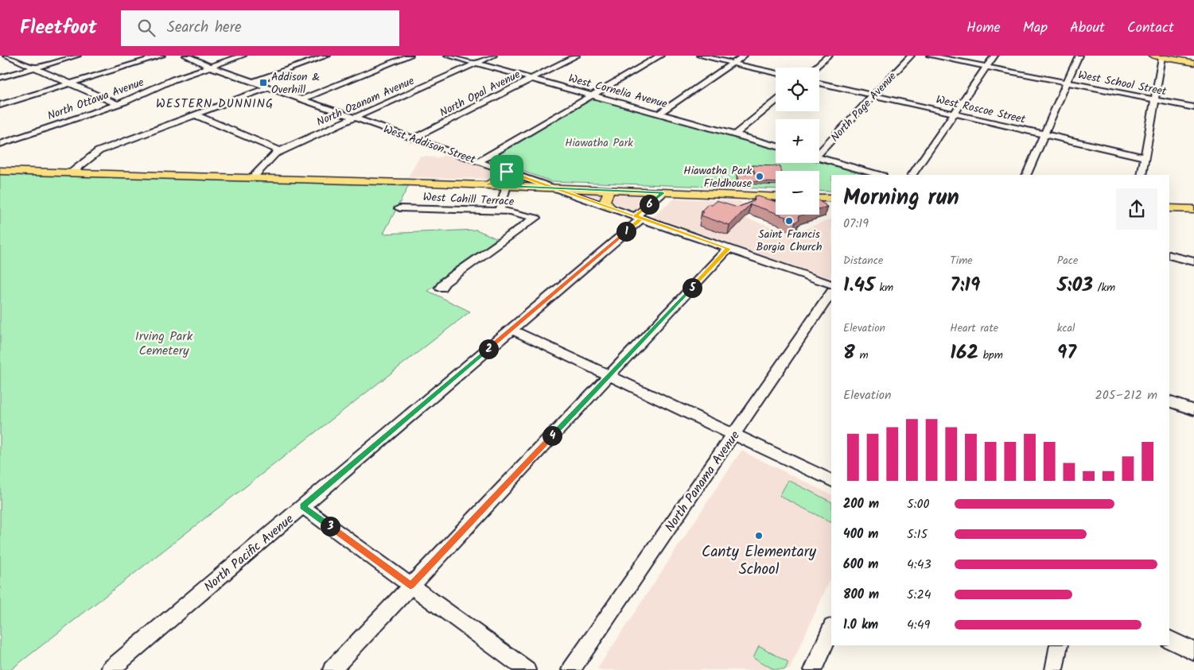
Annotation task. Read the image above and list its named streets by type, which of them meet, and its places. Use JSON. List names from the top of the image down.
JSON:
{
  "streets": {
    "street": [
      "West School Street",
      "West Cornelia Avenue",
      "North Opal Avenue",
      "North Ottawa Avenue",
      "North Ozanam Avenue",
      "North Page Avenue",
      "West Roscoe Street",
      "West Addison Street",
      "West Cahill Terrace",
      "North Panama Avenue",
      "North Pacific Avenue"
    ]
  },
  "crossings": [
    ["West Cornelia Avenue", "North Opal Avenue"],
    ["West Cornelia Avenue", "North Ozanam Avenue"],
    ["North Opal Avenue", "West Addison Street"],
    ["North Ottawa Avenue", "West Addison Street"],
    ["North Ozanam Avenue", "West Addison Street"],
    ["North Page Avenue", "West Roscoe Street"],
    ["West Addison Street", "North Pacific Avenue"]
  ],
  "districts": ["WESTERN DUNNING"],
  "parks": ["Hiawatha Park", "Irving Park Cemetery"],
  "places": {
    "transit": ["Addison & Overhill"],
    "other": ["Hiawatha Park Fieldhouse", "Saint Francis Borgia Church", "Canty Elementary School"]
  },
  "page": {
    "header": "Fleetfoot",
    "search": "Search here",
    "nav": [
      "Home",
      "Map",
      "About",
      "Contact"
    ],
    "map_buttons": ["+", "−"],
    "heading": ["Morning run", "07:19"],
    "pins": [
      "6",
      "1",
      "5",
      "2",
      "4",
      "3"
    ],
    "stats": [
      ["Distance", "1.45 km"],
      ["Time", "7:19"],
      ["Pace", "5:03 /km"],
      ["Elevation", "8 m"],
      ["Heart rate", "162 bpm"],
      ["kcal", "97"]
    ],
    "chart": ["Elevation", "205–212 m"],
    "list": [
      {
        "name": "200 m",
        "note": "5:00"
      },
      {
        "name": "400 m",
        "note": "5:15"
      },
      {
        "name": "600 m",
        "note": "4:43"
      },
      {
        "name": "800 m",
        "note": "5:24"
      },
      {
        "name": "1.0 km",
        "note": "4:49"
      }
    ]
  }
}
